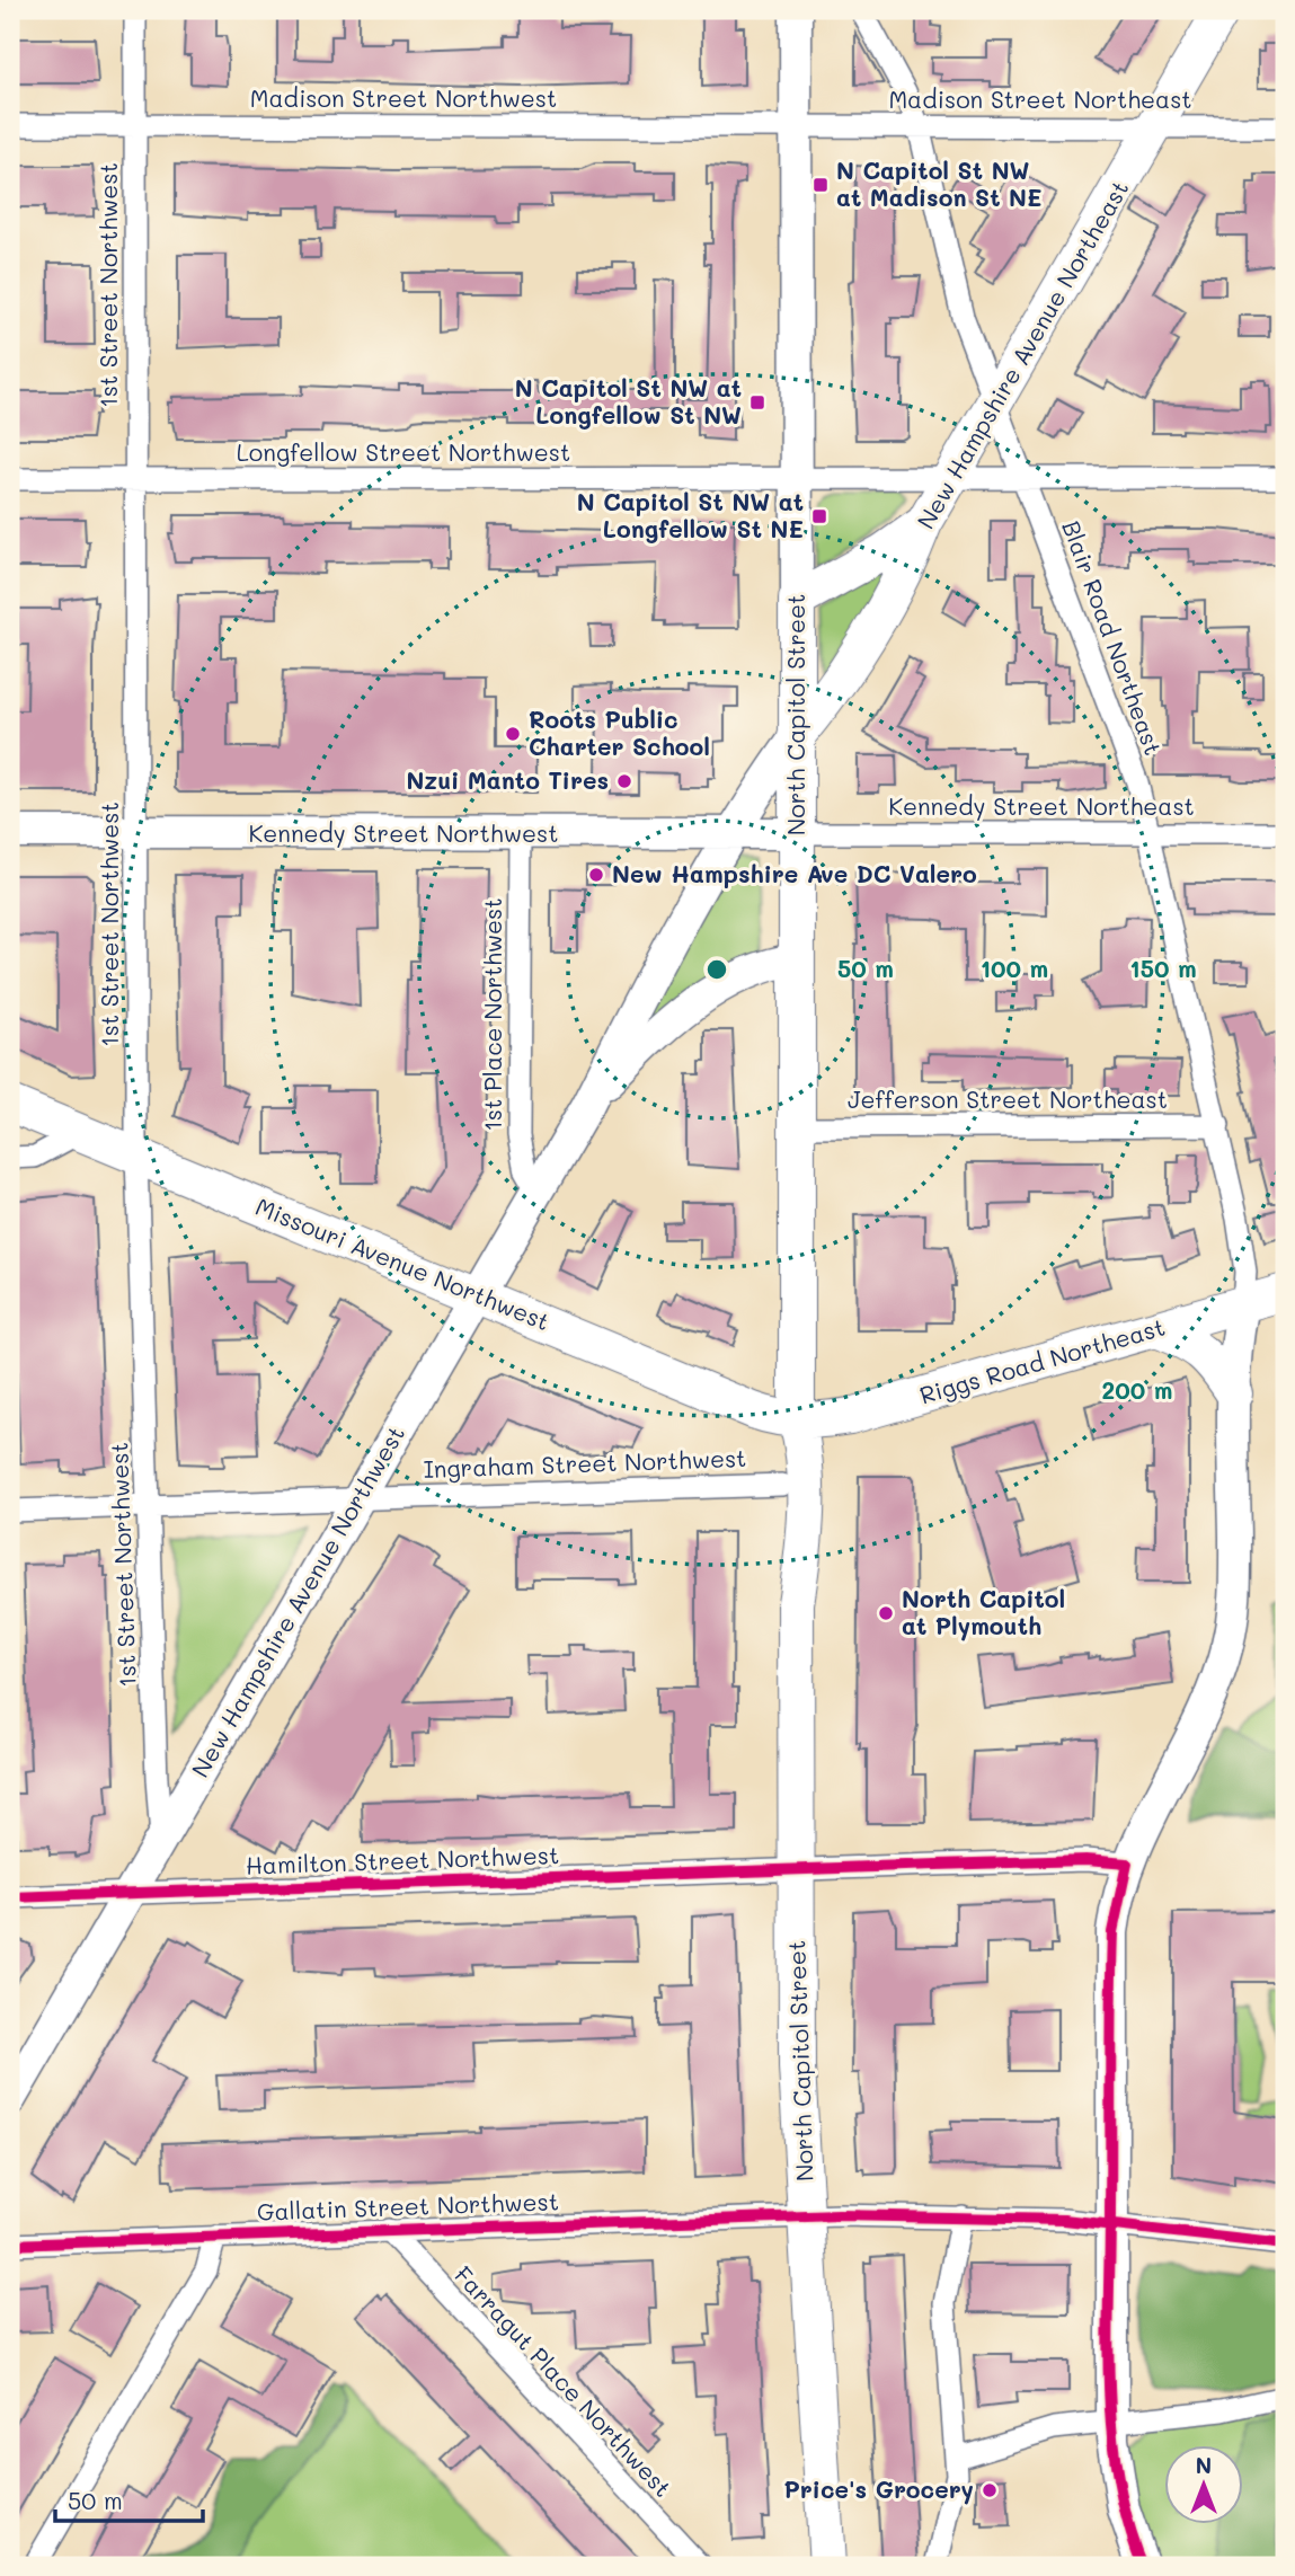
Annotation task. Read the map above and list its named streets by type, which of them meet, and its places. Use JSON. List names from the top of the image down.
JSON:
{
  "streets": {
    "main road": [
      "New Hampshire Avenue Northeast",
      "North Capitol Street",
      "Kennedy Street Northwest",
      "Missouri Avenue Northwest",
      "Riggs Road Northeast",
      "New Hampshire Avenue Northwest"
    ],
    "street": [
      "Madison Street Northwest",
      "Madison Street Northeast",
      "1st Street Northwest",
      "Longfellow Street Northwest",
      "Blair Road Northeast",
      "Kennedy Street Northeast",
      "1st Place Northwest",
      "Jefferson Street Northeast",
      "Ingraham Street Northwest",
      "Hamilton Street Northwest",
      "Gallatin Street Northwest",
      "Farragut Place Northwest"
    ]
  },
  "crossings": [
    ["Madison Street Northwest", "Madison Street Northeast"],
    ["Madison Street Northwest", "1st Street Northwest"],
    ["Madison Street Northwest", "North Capitol Street"],
    ["Madison Street Northeast", "New Hampshire Avenue Northeast"],
    ["Madison Street Northeast", "Blair Road Northeast"],
    ["Madison Street Northeast", "North Capitol Street"],
    ["1st Street Northwest", "Longfellow Street Northwest"],
    ["1st Street Northwest", "Kennedy Street Northwest"],
    ["1st Street Northwest", "Missouri Avenue Northwest"],
    ["1st Street Northwest", "Ingraham Street Northwest"],
    ["1st Street Northwest", "New Hampshire Avenue Northwest"],
    ["New Hampshire Avenue Northeast", "Longfellow Street Northwest"],
    ["New Hampshire Avenue Northeast", "Blair Road Northeast"],
    ["New Hampshire Avenue Northeast", "North Capitol Street"],
    ["New Hampshire Avenue Northeast", "New Hampshire Avenue Northwest"],
    ["Longfellow Street Northwest", "Blair Road Northeast"],
    ["Longfellow Street Northwest", "North Capitol Street"],
    ["Blair Road Northeast", "Kennedy Street Northeast"],
    ["Blair Road Northeast", "Jefferson Street Northeast"],
    ["Blair Road Northeast", "Riggs Road Northeast"],
    ["North Capitol Street", "Kennedy Street Northeast"],
    ["North Capitol Street", "Kennedy Street Northwest"],
    ["North Capitol Street", "Jefferson Street Northeast"],
    ["North Capitol Street", "Missouri Avenue Northwest"],
    ["North Capitol Street", "Riggs Road Northeast"],
    ["North Capitol Street", "New Hampshire Avenue Northwest"],
    ["North Capitol Street", "Hamilton Street Northwest"],
    ["North Capitol Street", "Gallatin Street Northwest"],
    ["Kennedy Street Northeast", "Kennedy Street Northwest"],
    ["Kennedy Street Northwest", "1st Place Northwest"],
    ["Kennedy Street Northwest", "New Hampshire Avenue Northwest"],
    ["1st Place Northwest", "New Hampshire Avenue Northwest"],
    ["Missouri Avenue Northwest", "Riggs Road Northeast"],
    ["Missouri Avenue Northwest", "New Hampshire Avenue Northwest"],
    ["Ingraham Street Northwest", "New Hampshire Avenue Northwest"],
    ["New Hampshire Avenue Northwest", "Hamilton Street Northwest"],
    ["Gallatin Street Northwest", "Farragut Place Northwest"]
  ],
  "places": {
    "transit": ["N Capitol St NW at Madison St NE", "N Capitol St NW at Longfellow St NW", "N Capitol St NW at Longfellow St NE"],
    "other": [
      "Roots Public Charter School",
      "Nzui Manto Tires",
      "New Hampshire Ave DC Valero",
      "North Capitol at Plymouth",
      "Price's Grocery"
    ]
  },
  "scale_bar": "50 m",
  "north": "top",
  "rings": [
    "50 m",
    "100 m",
    "150 m",
    "200 m"
  ]
}
